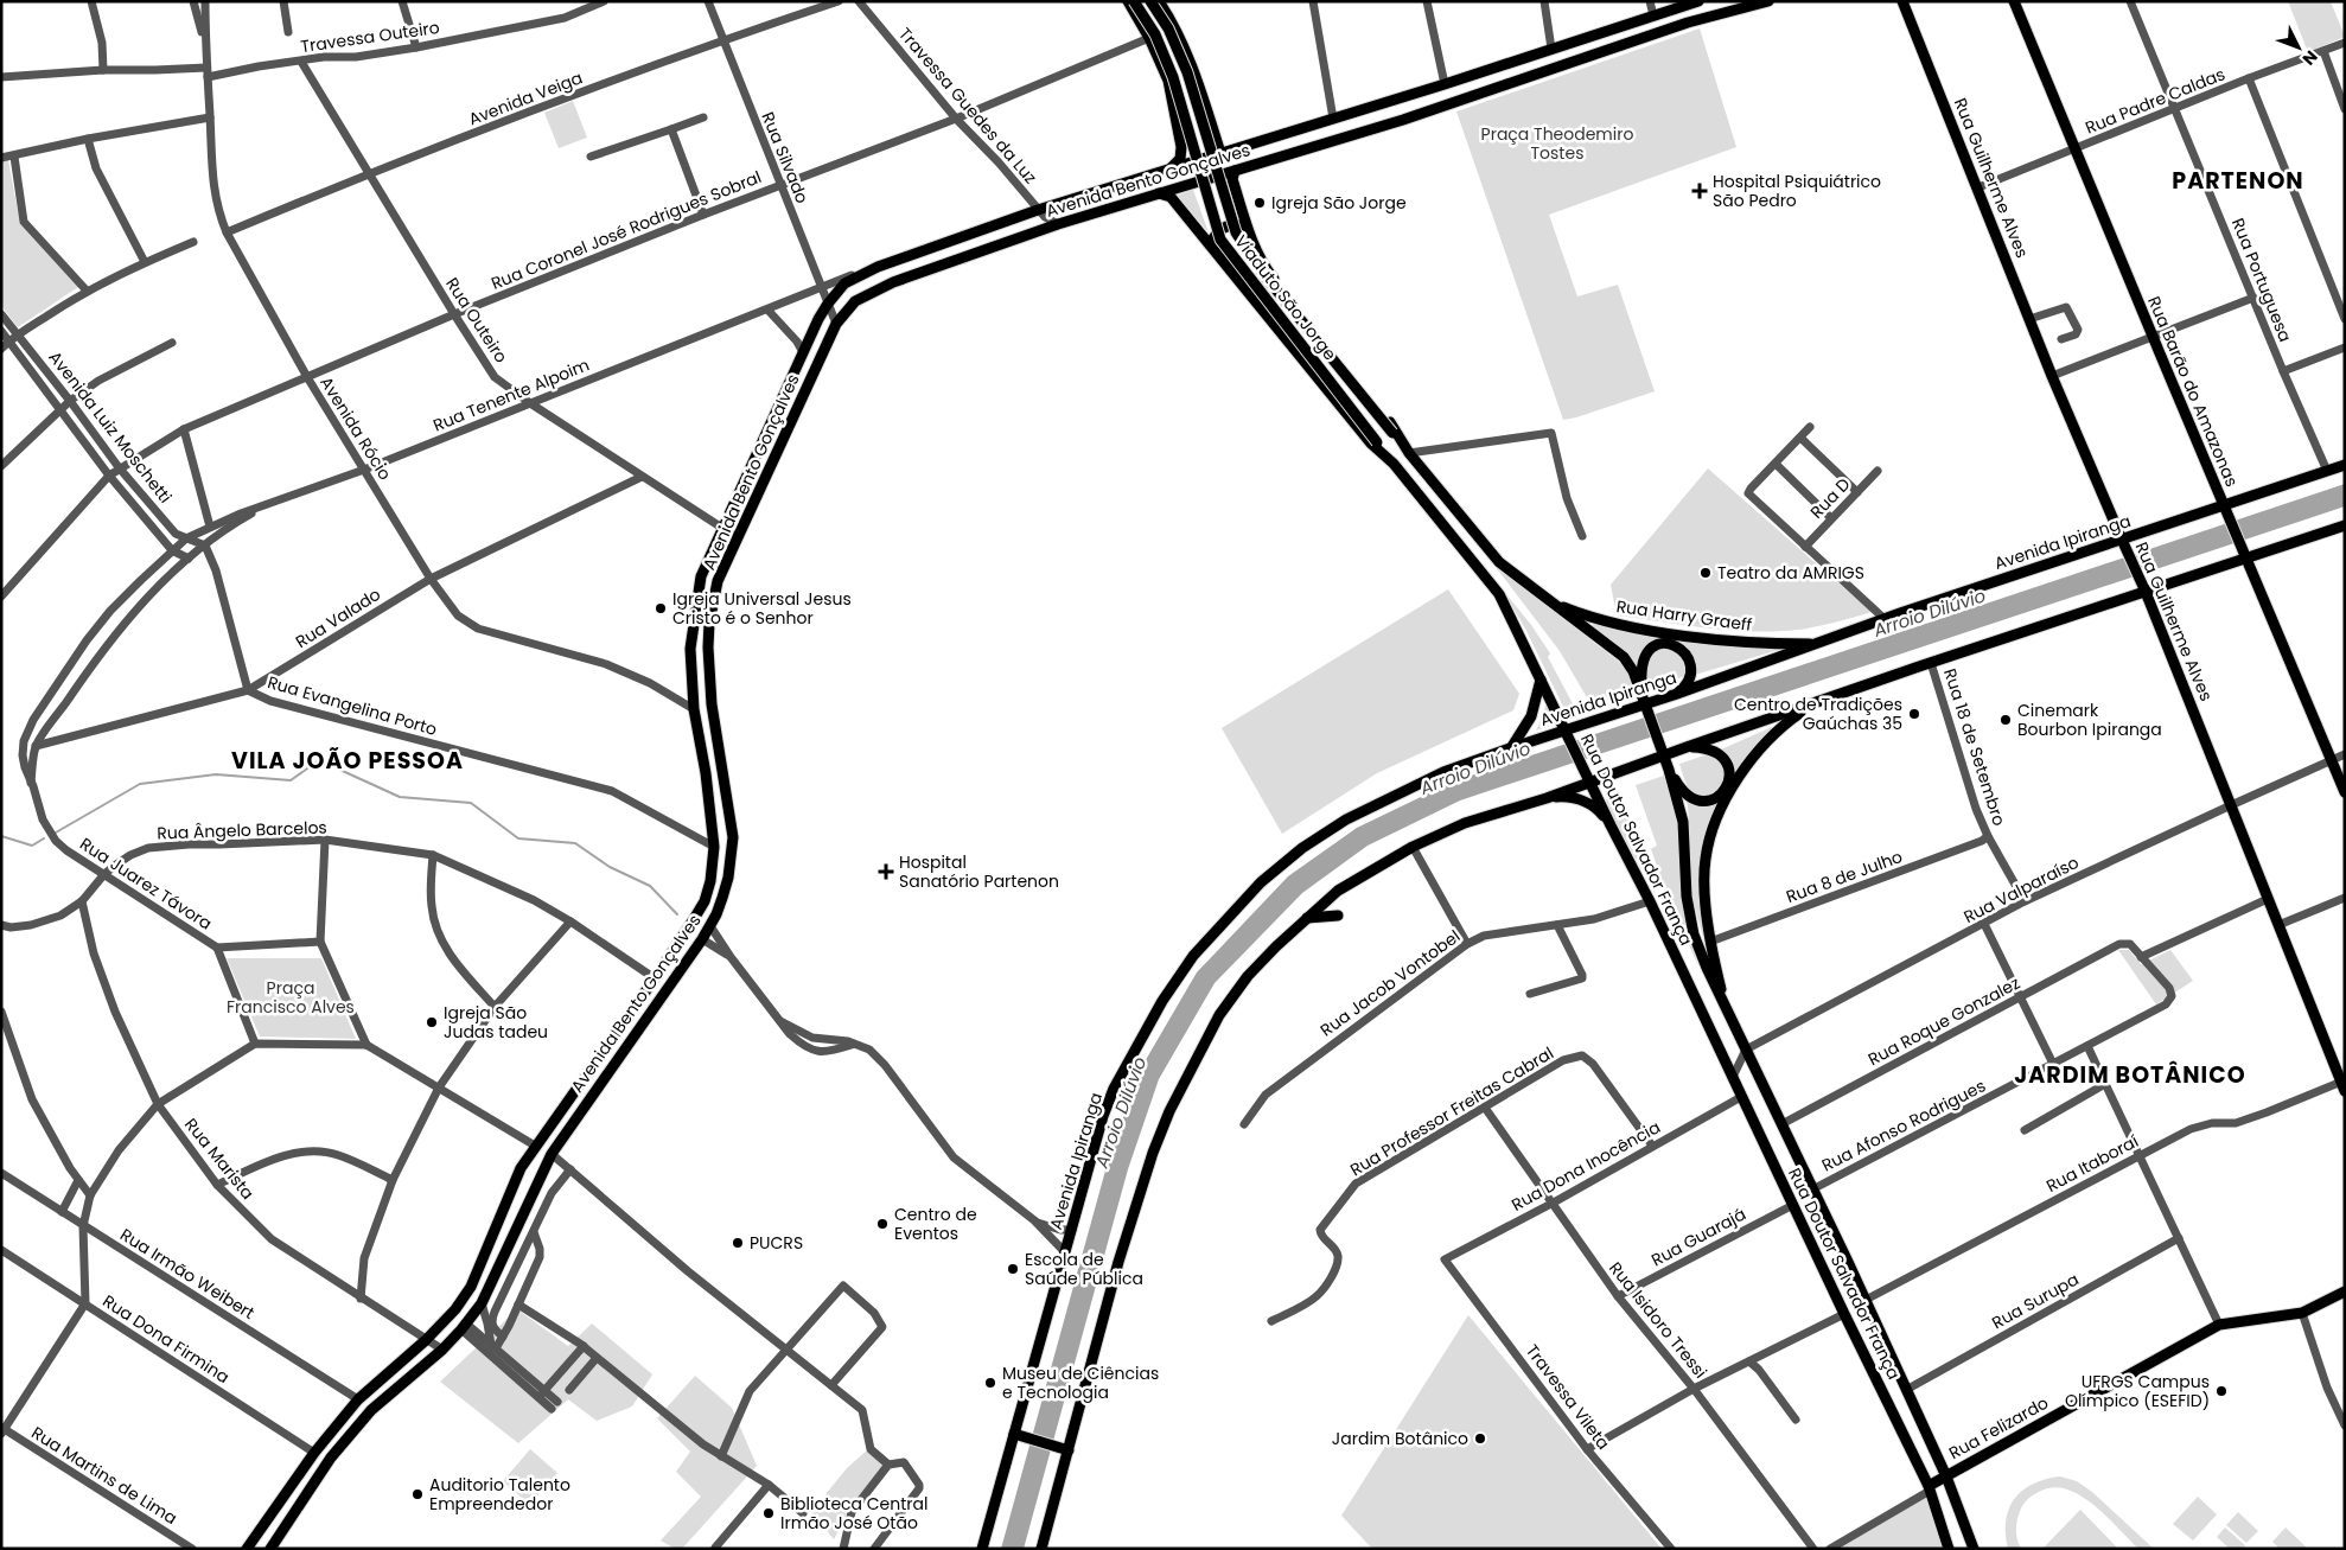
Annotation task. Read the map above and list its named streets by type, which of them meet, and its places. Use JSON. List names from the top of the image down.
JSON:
{
  "streets": {
    "main road": [
      "Rua Guilherme Alves",
      "Avenida Bento Gonçalves",
      "Viaduto São Jorge",
      "Rua Barão do Amazonas",
      "Avenida Ipiranga",
      "Rua Harry Graeff",
      "Rua Doutor Salvador França",
      "Rua Felizardo"
    ],
    "street": [
      "Travessa Outeiro",
      "Avenida Veiga",
      "Rua Padre Caldas",
      "Travessa Guedes da Luz",
      "Rua Silvado",
      "Rua Coronel José Rodrigues Sobral",
      "Rua Portuguesa",
      "Rua Outeiro",
      "Rua Tenente Alpoim",
      "Avenida Luiz Moschetti",
      "Avenida Rócio",
      "Rua D",
      "Rua Valado",
      "Rua Evangelina Porto",
      "Rua 18 de Setembro",
      "Rua Ângelo Barcelos",
      "Rua 8 de Julho",
      "Rua Juarez Távora",
      "Rua Valparaíso",
      "Rua Jacob Vontobel",
      "Rua Roque Gonzalez",
      "Rua Professor Freitas Cabral",
      "Rua Afonso Rodrigues",
      "Rua Marista",
      "Rua Itaboraí",
      "Rua Dona Inocência",
      "Rua Guarajá",
      "Rua Irmão Weibert",
      "Rua Surupa",
      "Rua Isidoro Tressi",
      "Rua Dona Firmina",
      "Travessa Vileta",
      "Rua Martins de Lima"
    ]
  },
  "crossings": [
    ["Travessa Outeiro", "Rua Outeiro"],
    ["Travessa Outeiro", "Avenida Rócio"],
    ["Avenida Veiga", "Rua Silvado"],
    ["Avenida Veiga", "Rua Outeiro"],
    ["Avenida Veiga", "Avenida Rócio"],
    ["Rua Padre Caldas", "Rua Guilherme Alves"],
    ["Rua Padre Caldas", "Rua Portuguesa"],
    ["Rua Padre Caldas", "Rua Barão do Amazonas"],
    ["Travessa Guedes da Luz", "Avenida Bento Gonçalves"],
    ["Travessa Guedes da Luz", "Rua Coronel José Rodrigues Sobral"],
    ["Rua Silvado", "Avenida Bento Gonçalves"],
    ["Rua Silvado", "Rua Coronel José Rodrigues Sobral"],
    ["Rua Silvado", "Rua Tenente Alpoim"],
    ["Rua Guilherme Alves", "Avenida Ipiranga"],
    ["Rua Guilherme Alves", "Rua Valparaíso"],
    ["Rua Guilherme Alves", "Rua Itaboraí"],
    ["Avenida Bento Gonçalves", "Rua Outeiro"],
    ["Avenida Bento Gonçalves", "Rua Tenente Alpoim"],
    ["Avenida Bento Gonçalves", "Avenida Rócio"],
    ["Avenida Bento Gonçalves", "Rua Evangelina Porto"],
    ["Avenida Bento Gonçalves", "Rua Ângelo Barcelos"],
    ["Avenida Bento Gonçalves", "Rua Doutor Salvador França"],
    ["Avenida Bento Gonçalves", "Rua Marista"],
    ["Avenida Bento Gonçalves", "Rua Irmão Weibert"],
    ["Avenida Bento Gonçalves", "Rua Dona Firmina"],
    ["Rua Coronel José Rodrigues Sobral", "Rua Outeiro"],
    ["Rua Coronel José Rodrigues Sobral", "Avenida Luiz Moschetti"],
    ["Rua Coronel José Rodrigues Sobral", "Avenida Rócio"],
    ["Rua Portuguesa", "Avenida Ipiranga"],
    ["Viaduto São Jorge", "Rua Doutor Salvador França"],
    ["Rua Outeiro", "Rua Tenente Alpoim"],
    ["Rua Outeiro", "Rua Valado"],
    ["Rua Barão do Amazonas", "Avenida Ipiranga"],
    ["Rua Barão do Amazonas", "Rua Valparaíso"],
    ["Rua Tenente Alpoim", "Avenida Luiz Moschetti"],
    ["Rua Tenente Alpoim", "Avenida Rócio"],
    ["Rua Tenente Alpoim", "Rua Valado"],
    ["Rua Tenente Alpoim", "Rua Juarez Távora"],
    ["Avenida Rócio", "Rua Valado"],
    ["Avenida Ipiranga", "Rua Harry Graeff"],
    ["Avenida Ipiranga", "Rua Doutor Salvador França"],
    ["Rua Harry Graeff", "Rua Doutor Salvador França"],
    ["Rua Valado", "Rua Evangelina Porto"],
    ["Rua 18 de Setembro", "Rua 8 de Julho"],
    ["Rua 18 de Setembro", "Rua Valparaíso"],
    ["Rua Ângelo Barcelos", "Rua Juarez Távora"],
    ["Rua Ângelo Barcelos", "Rua Marista"],
    ["Rua Doutor Salvador França", "Rua 8 de Julho"],
    ["Rua Doutor Salvador França", "Rua Valparaíso"],
    ["Rua Doutor Salvador França", "Rua Jacob Vontobel"],
    ["Rua Doutor Salvador França", "Rua Roque Gonzalez"],
    ["Rua Doutor Salvador França", "Rua Afonso Rodrigues"],
    ["Rua Doutor Salvador França", "Rua Itaboraí"],
    ["Rua Doutor Salvador França", "Rua Dona Inocência"],
    ["Rua Doutor Salvador França", "Rua Guarajá"],
    ["Rua Doutor Salvador França", "Rua Surupa"],
    ["Rua Doutor Salvador França", "Rua Felizardo"],
    ["Rua Roque Gonzalez", "Rua Afonso Rodrigues"],
    ["Rua Professor Freitas Cabral", "Rua Dona Inocência"],
    ["Rua Professor Freitas Cabral", "Rua Isidoro Tressi"],
    ["Rua Dona Inocência", "Rua Isidoro Tressi"],
    ["Rua Dona Inocência", "Travessa Vileta"],
    ["Rua Guarajá", "Rua Isidoro Tressi"]
  ],
  "districts": ["PARTENON", "VILA JOÃO PESSOA", "JARDIM BOTÂNICO"],
  "water": ["Arroio Dilúvio"],
  "parks": ["Praça Theodemiro Tostes", "Praça Francisco Alves"],
  "places": {
    "health": ["Hospital Psiquiátrico São Pedro", "Hospital Sanatório Partenon"],
    "other": [
      "Igreja São Jorge",
      "Teatro da AMRIGS",
      "Igreja Universal Jesus Cristo é o Senhor",
      "Centro de Tradições Gaúchas 35",
      "Cinemark Bourbon Ipiranga",
      "Igreja São Judas tadeu",
      "Centro de Eventos",
      "PUCRS",
      "Escola de Saúde Pública",
      "Museu de Ciências e Tecnologia",
      "UFRGS Campus Olímpico (ESEFID)",
      "Jardim Botânico",
      "Auditorio Talento Empreendedor",
      "Biblioteca Central Irmão José Otão"
    ]
  },
  "north": "bottom right"
}
